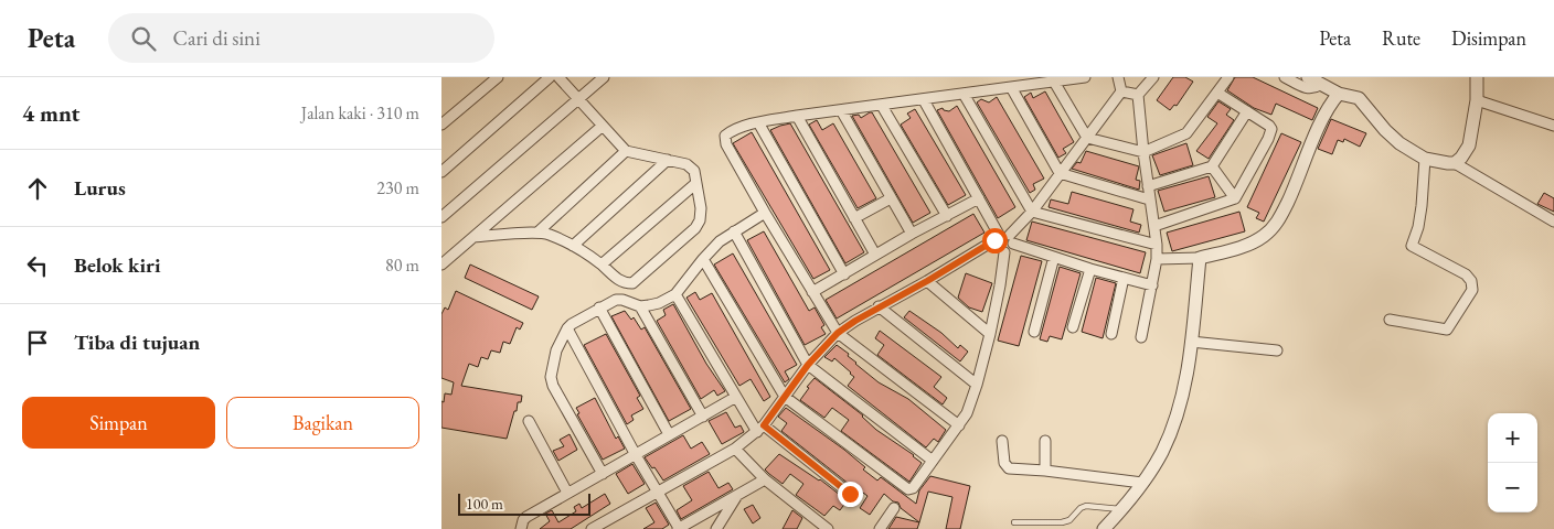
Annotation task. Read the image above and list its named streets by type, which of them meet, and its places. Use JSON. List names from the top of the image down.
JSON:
{
  "scale_bar": "100 m",
  "page": {
    "header": "Peta",
    "search": "Cari di sini",
    "nav": ["Peta", "Rute", "Disimpan"],
    "heading": ["4 mnt", "Jalan kaki · 310 m"],
    "list": [
      ["Lurus", "230 m"],
      ["Belok kiri", "80 m"],
      "Tiba di tujuan"
    ],
    "buttons": ["Simpan", "Bagikan"],
    "map_buttons": ["+", "−"],
    "scale": "100 m"
  }
}
